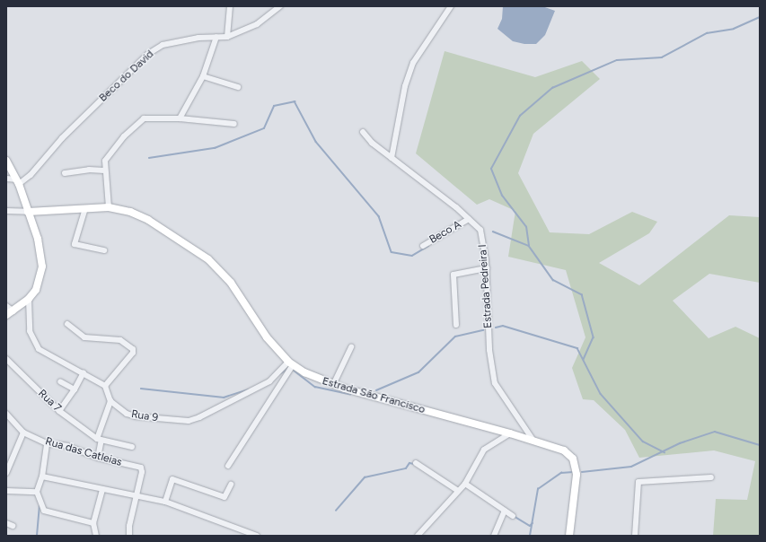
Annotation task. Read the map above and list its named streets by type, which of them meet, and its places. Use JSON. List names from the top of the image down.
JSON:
{
  "streets": {
    "main road": ["Estrada São Francisco"],
    "street": [
      "Beco do David",
      "Beco A",
      "Estrada Pedreira I",
      "Rua 7",
      "Rua 9",
      "Rua das Catleias"
    ]
  },
  "crossings": [
    ["Beco A", "Estrada Pedreira I"],
    ["Estrada Pedreira I", "Estrada São Francisco"],
    ["Estrada São Francisco", "Rua 9"]
  ]
}
